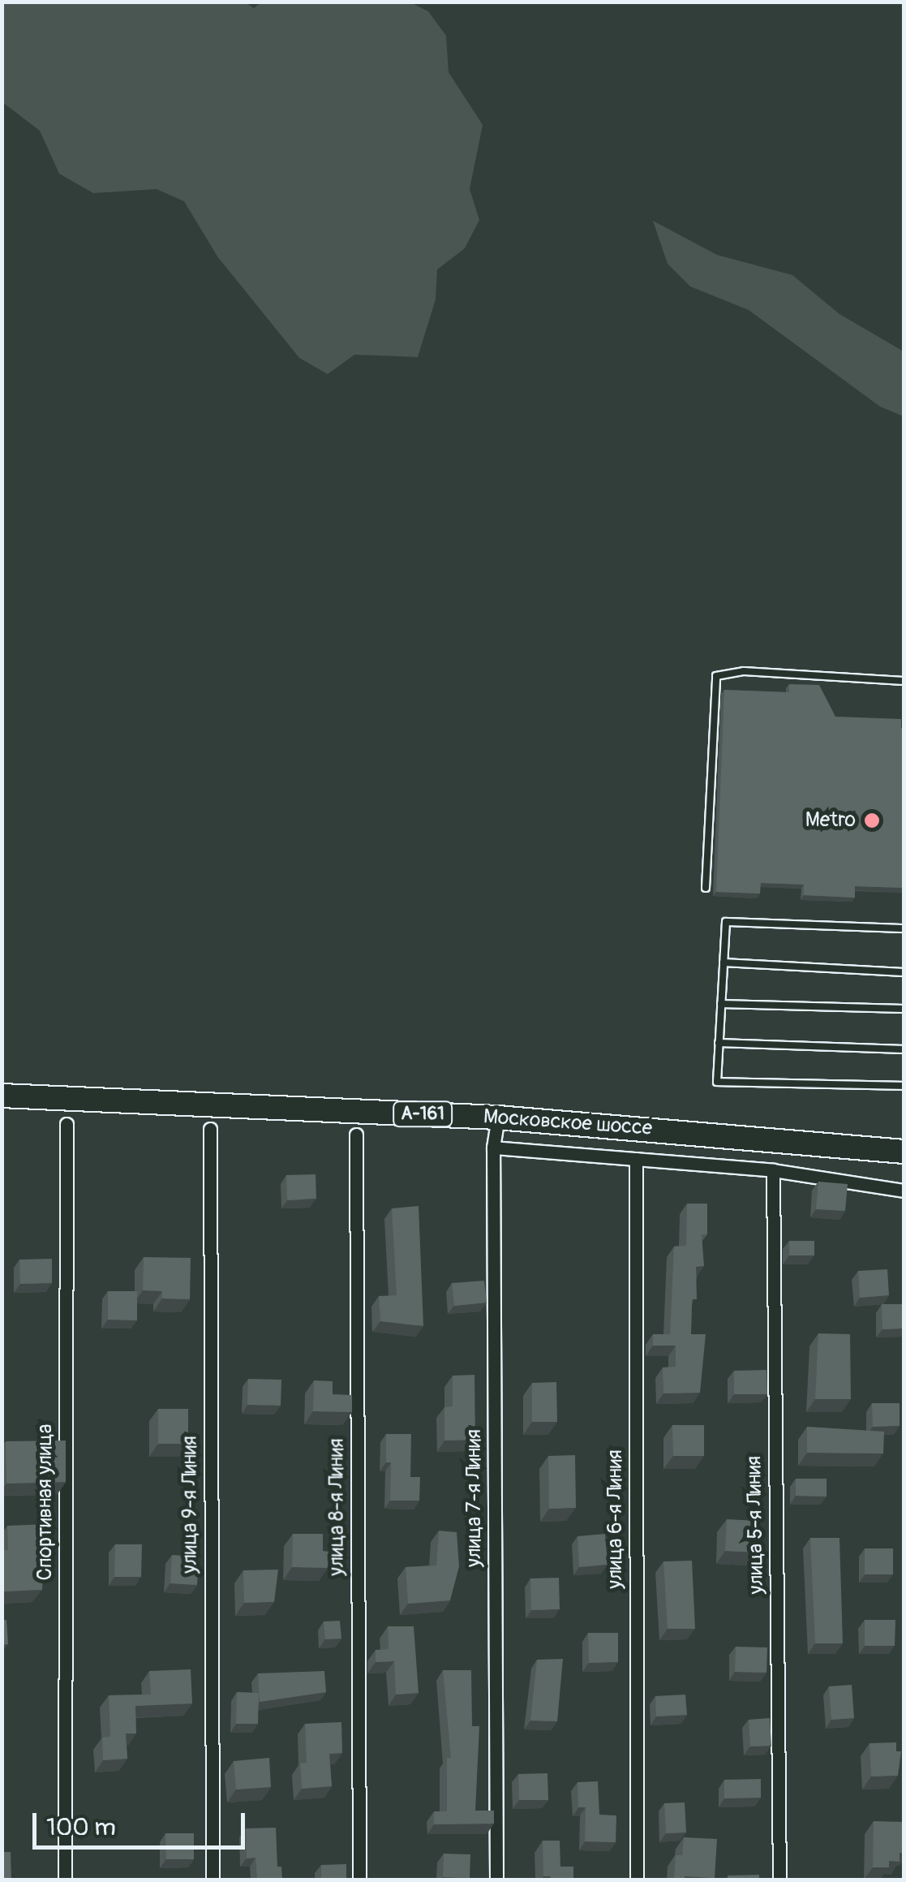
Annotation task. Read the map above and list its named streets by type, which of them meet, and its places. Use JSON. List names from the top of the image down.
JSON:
{
  "streets": {
    "highway": ["А-161", "Московское шоссе"],
    "street": [
      "улица 7-я Линия",
      "Спортивная улица",
      "улица 9-я Линия",
      "улица 8-я Линия",
      "улица 6-я Линия",
      "улица 5-я Линия"
    ]
  },
  "crossings": [
    ["А-161", "Московское шоссе"],
    ["Московское шоссе", "улица 7-я Линия"]
  ],
  "places": ["Metro"],
  "scale_bar": "100 m"
}
